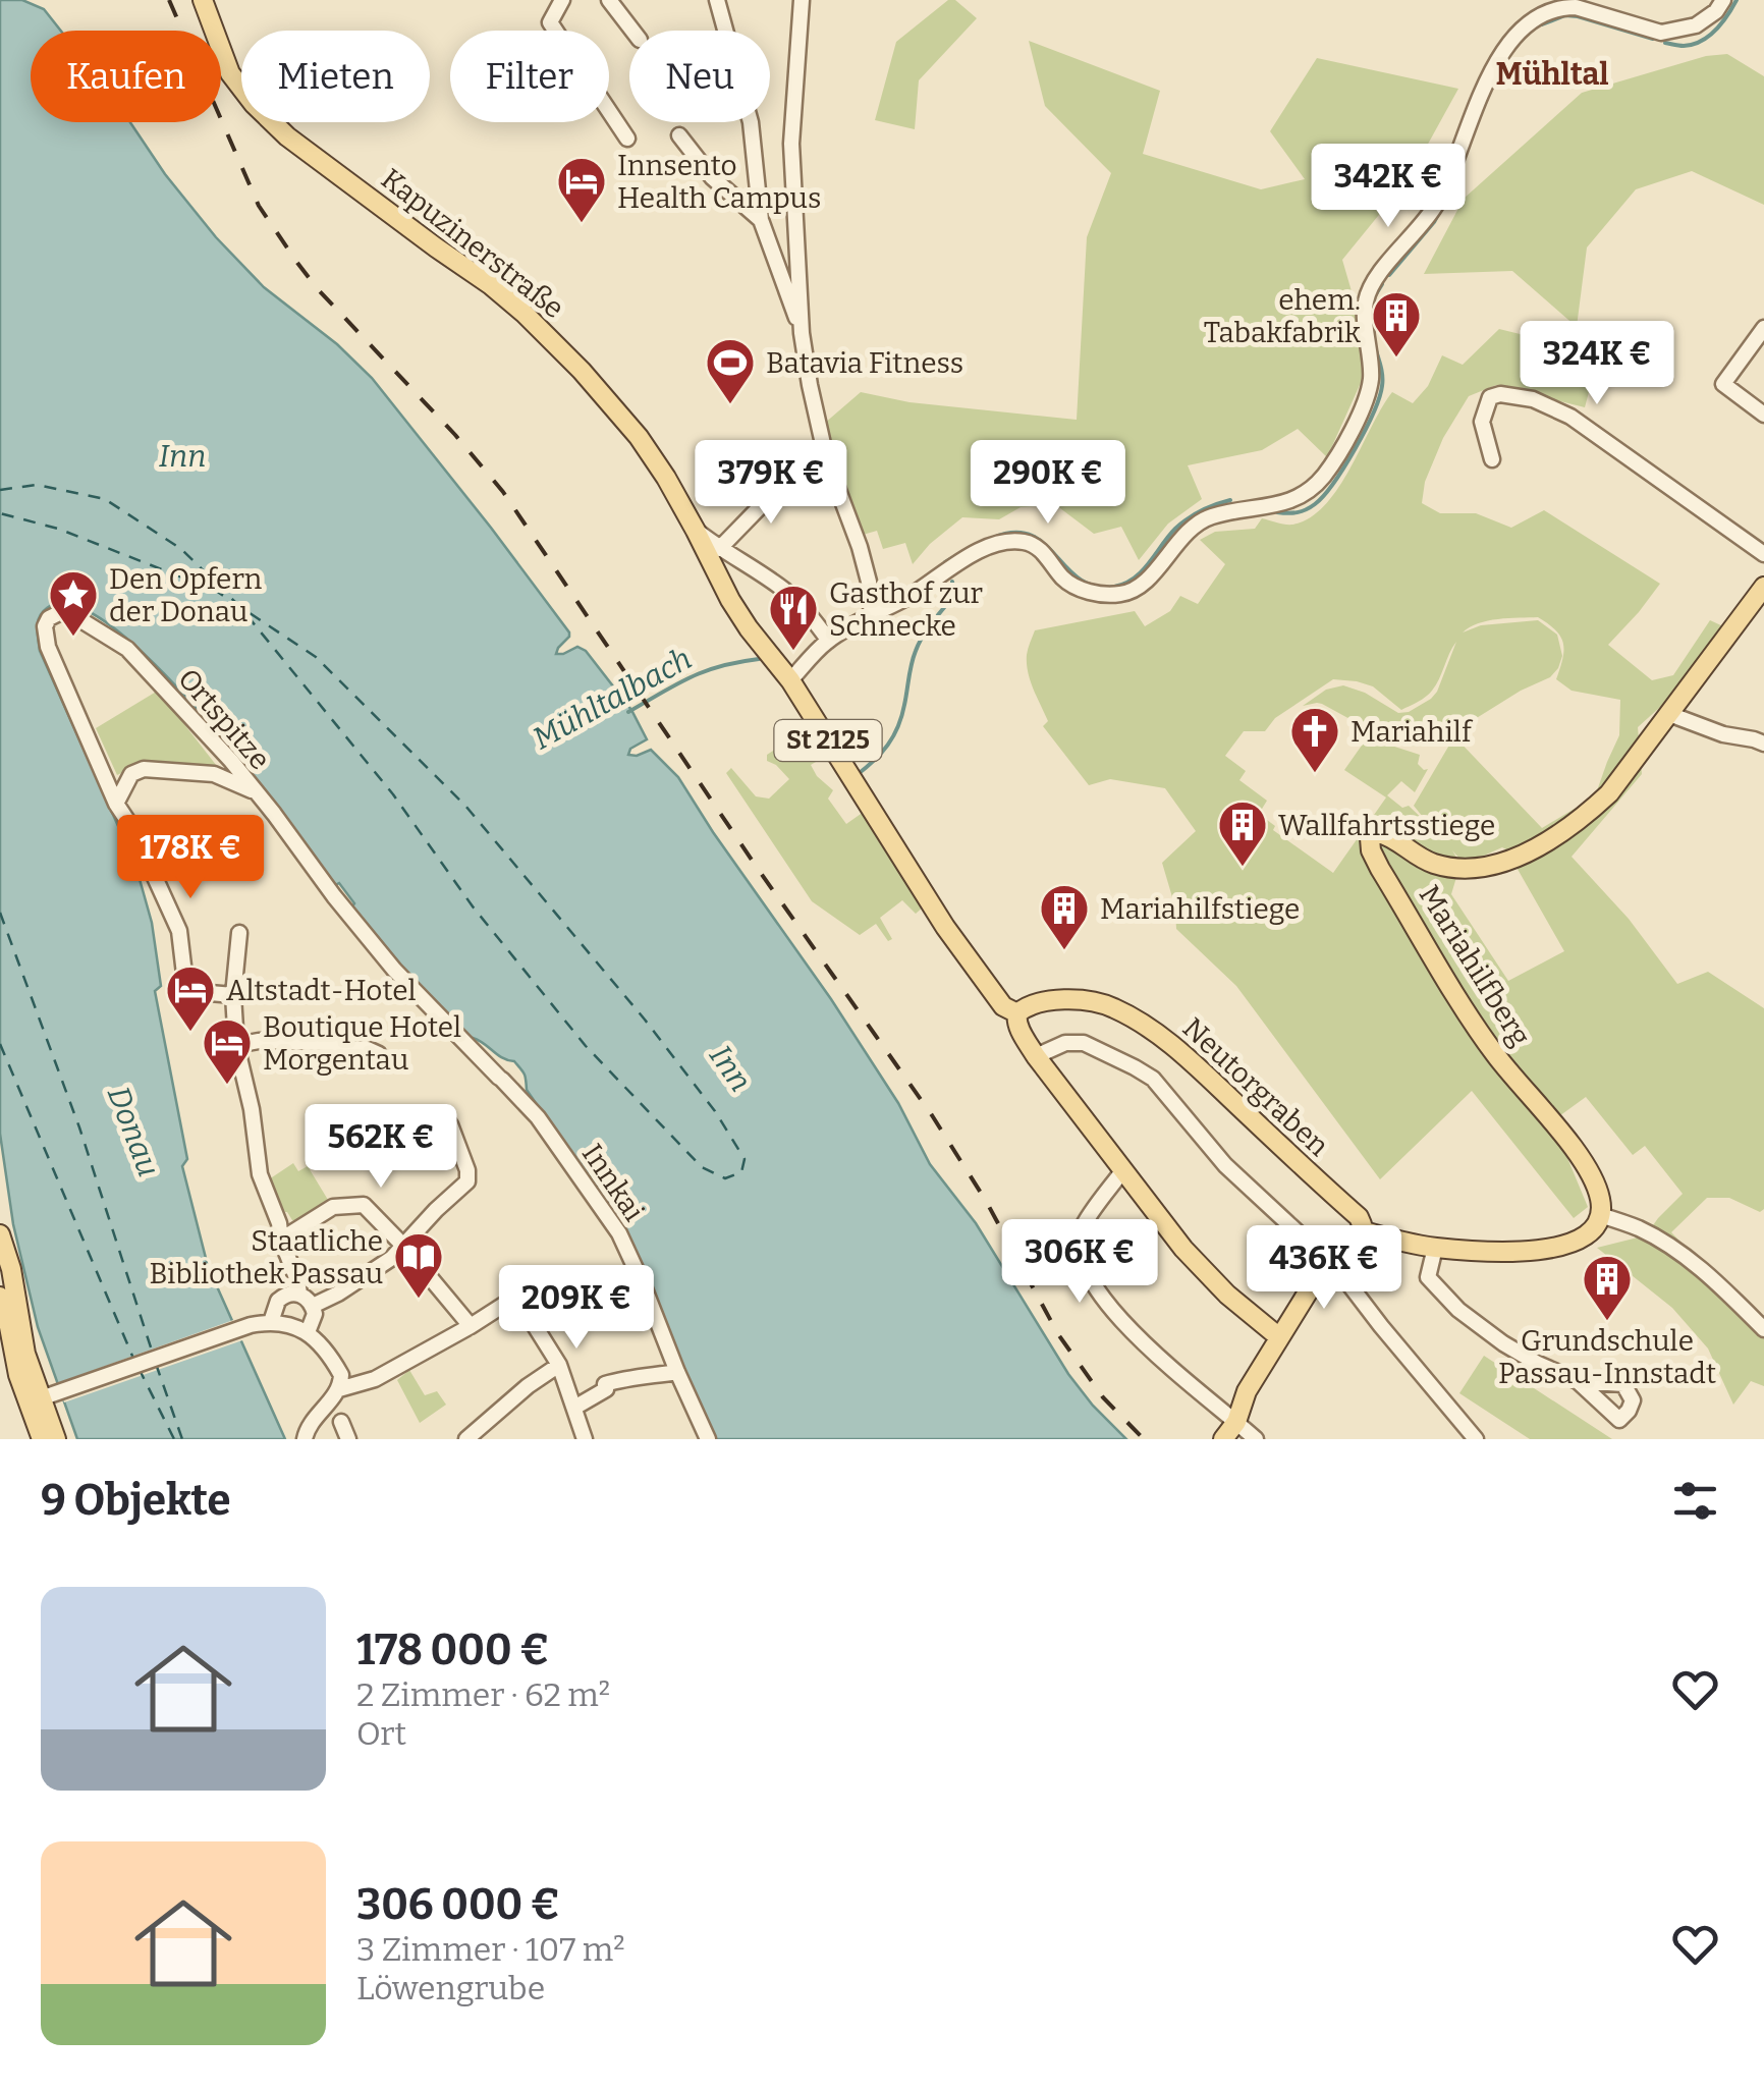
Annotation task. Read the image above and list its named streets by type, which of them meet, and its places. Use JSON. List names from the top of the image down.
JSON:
{
  "streets": {
    "main road": [
      "Kapuzinerstraße",
      "St 2125",
      "Mariahilfberg",
      "Neutorgraben"
    ],
    "street": ["Ortspitze", "Innkai"]
  },
  "crossings": [
    ["Kapuzinerstraße", "St 2125"],
    ["Kapuzinerstraße", "Neutorgraben"],
    ["Ortspitze", "Innkai"],
    ["St 2125", "Neutorgraben"]
  ],
  "districts": ["Mühltal"],
  "water": ["Inn", "Mühltalbach", "Donau"],
  "places": {
    "hotel": ["Innsento Health Campus", "Altstadt-Hotel", "Boutique Hotel Morgentau"],
    "building": [
      "ehem. Tabakfabrik",
      "Wallfahrtsstiege",
      "Mariahilfstiege",
      "Grundschule Passau-Innstadt"
    ],
    "sports": ["Batavia Fitness"],
    "place": ["Den Opfern der Donau"],
    "restaurant": ["Gasthof zur Schnecke"],
    "church": ["Mariahilf"],
    "library": ["Staatliche Bibliothek Passau"]
  },
  "page": {
    "chip": [
      "Kaufen",
      "Mieten",
      "Filter",
      "Neu"
    ],
    "price": [
      "342K €",
      "324K €",
      "379K €",
      "290K €",
      "178K €",
      "562K €",
      "306K €",
      "436K €",
      "209K €"
    ],
    "heading": "9 Objekte",
    "list": [
      {
        "name": "178 000 €",
        "note": "2 Zimmer · 62 m² · Ort"
      },
      {
        "name": "306 000 €",
        "note": "3 Zimmer · 107 m² · Löwengrube"
      }
    ]
  }
}
